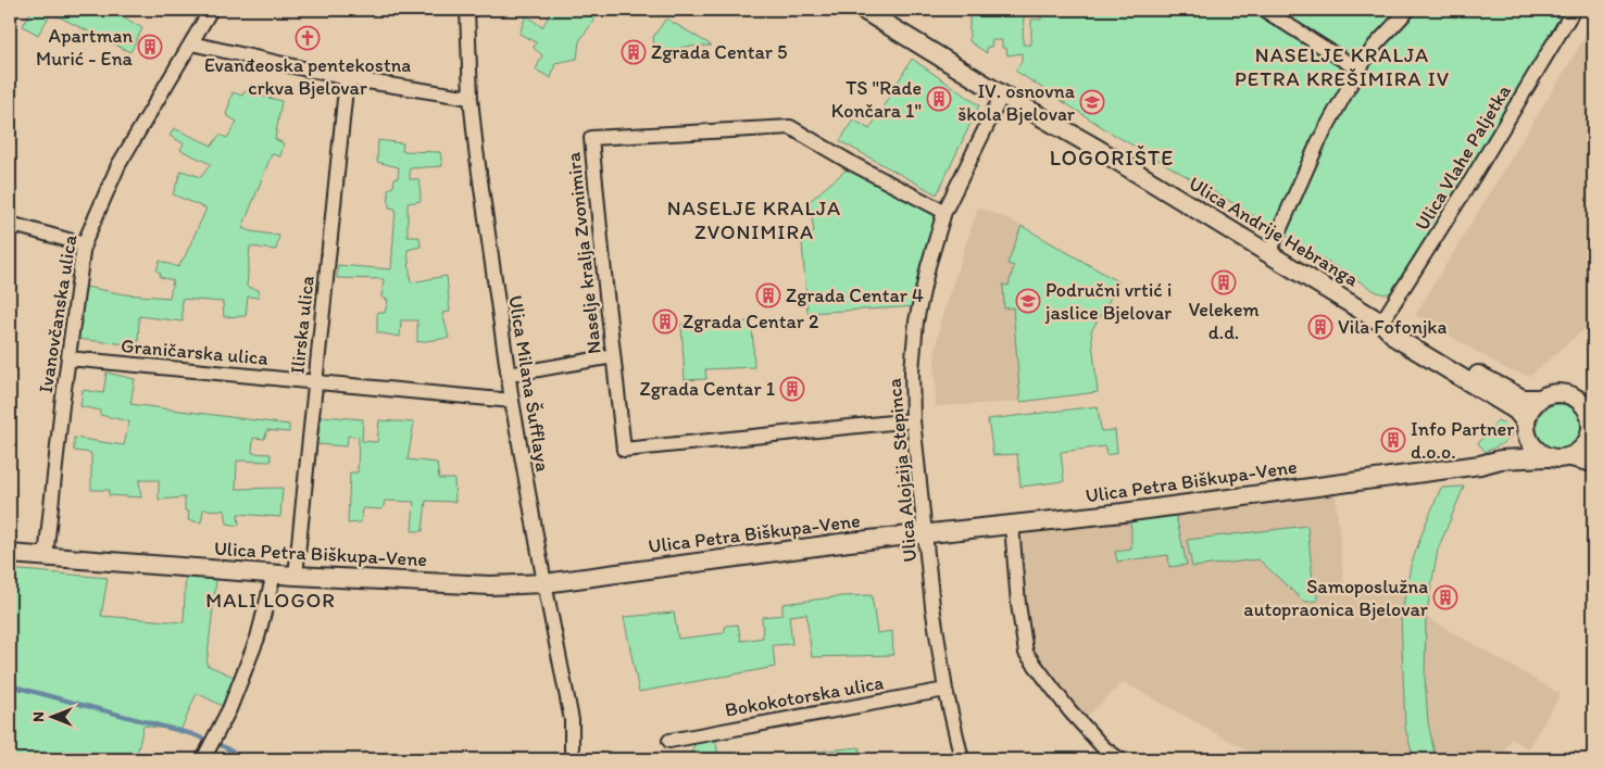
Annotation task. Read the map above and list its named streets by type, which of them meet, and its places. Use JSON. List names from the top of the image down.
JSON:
{
  "streets": {
    "main road": ["Ulica Andrije Hebranga", "Ulica Petra Biškupa-Vene"],
    "street": [
      "Ulica Vlahe Paljetka",
      "Naselje kralja Zvonimira",
      "Ivanovčanska ulica",
      "Ilirska ulica",
      "Graničarska ulica",
      "Ulica Milana Šufflaya",
      "Ulica Alojzija Stepinca",
      "Bokokotorska ulica"
    ]
  },
  "crossings": [
    ["Ulica Vlahe Paljetka", "Ulica Andrije Hebranga"],
    ["Ulica Andrije Hebranga", "Ulica Alojzija Stepinca"],
    ["Ulica Andrije Hebranga", "Ulica Petra Biškupa-Vene"],
    ["Naselje kralja Zvonimira", "Ulica Alojzija Stepinca"],
    ["Ivanovčanska ulica", "Graničarska ulica"],
    ["Ivanovčanska ulica", "Ulica Petra Biškupa-Vene"],
    ["Ilirska ulica", "Graničarska ulica"],
    ["Ilirska ulica", "Ulica Petra Biškupa-Vene"],
    ["Graničarska ulica", "Ulica Milana Šufflaya"],
    ["Ulica Milana Šufflaya", "Ulica Petra Biškupa-Vene"],
    ["Ulica Alojzija Stepinca", "Ulica Petra Biškupa-Vene"],
    ["Ulica Alojzija Stepinca", "Bokokotorska ulica"]
  ],
  "districts": [
    "NASELJE KRALJA PETRA KREŠIMIRA IV",
    "LOGORIŠTE",
    "NASELJE KRALJA ZVONIMIRA",
    "MALI LOGOR"
  ],
  "places": {
    "church": ["Evanđeoska pentekostna crkva Bjelovar"],
    "building": [
      "Apartman Murić - Ena",
      "Zgrada Centar 5",
      "TS \"Rade Končara 1\"",
      "Velekem d.d.",
      "Zgrada Centar 4",
      "Zgrada Centar 2",
      "Vila Fofonjka",
      "Zgrada Centar 1",
      "Info Partner d.o.o.",
      "Samoposlužna autopraonica Bjelovar"
    ],
    "school or university": ["IV. osnovna škola Bjelovar", "Područni vrtić i jaslice Bjelovar"]
  },
  "north": "left"
}
